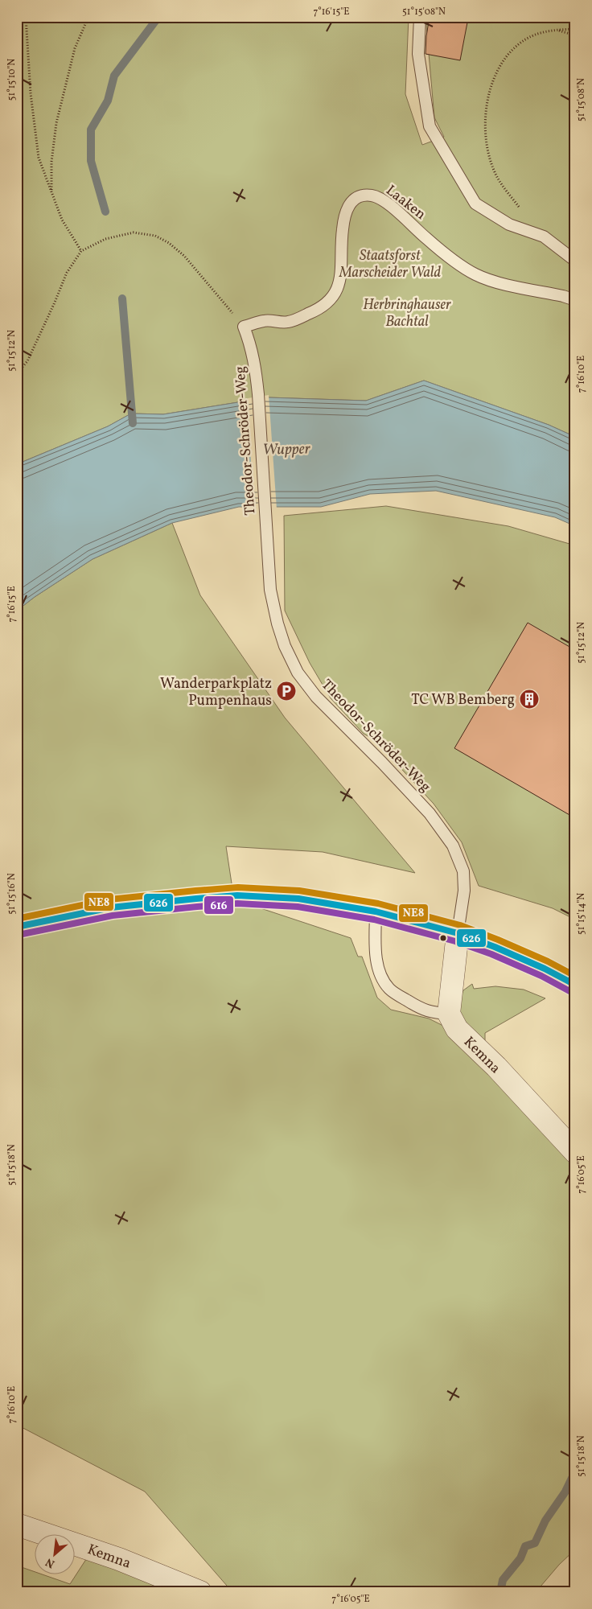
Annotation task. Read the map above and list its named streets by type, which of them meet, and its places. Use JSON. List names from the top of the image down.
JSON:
{
  "streets": {
    "main road": ["Kemna"],
    "lane": ["Laaken", "Theodor-Schröder-Weg"]
  },
  "crossings": [
    ["Laaken", "Theodor-Schröder-Weg"]
  ],
  "water": ["Wupper"],
  "parks": ["Staatsforst Marscheider Wald", "Herbringhauser Bachtal"],
  "places": {
    "parking": ["Wanderparkplatz Pumpenhaus"],
    "building": ["TC WB Bemberg"]
  },
  "lines": ["transit line NE8", "transit line 626", "transit line 616"],
  "north": "bottom left",
  "coordinates": [
    "7°16'15\"E",
    "51°15'08\"N",
    "51°15'10\"N",
    "51°15'12\"N",
    "7°16'10\"E",
    "51°15'16\"N",
    "51°15'14\"N",
    "51°15'18\"N",
    "7°16'05\"E"
  ]
}
